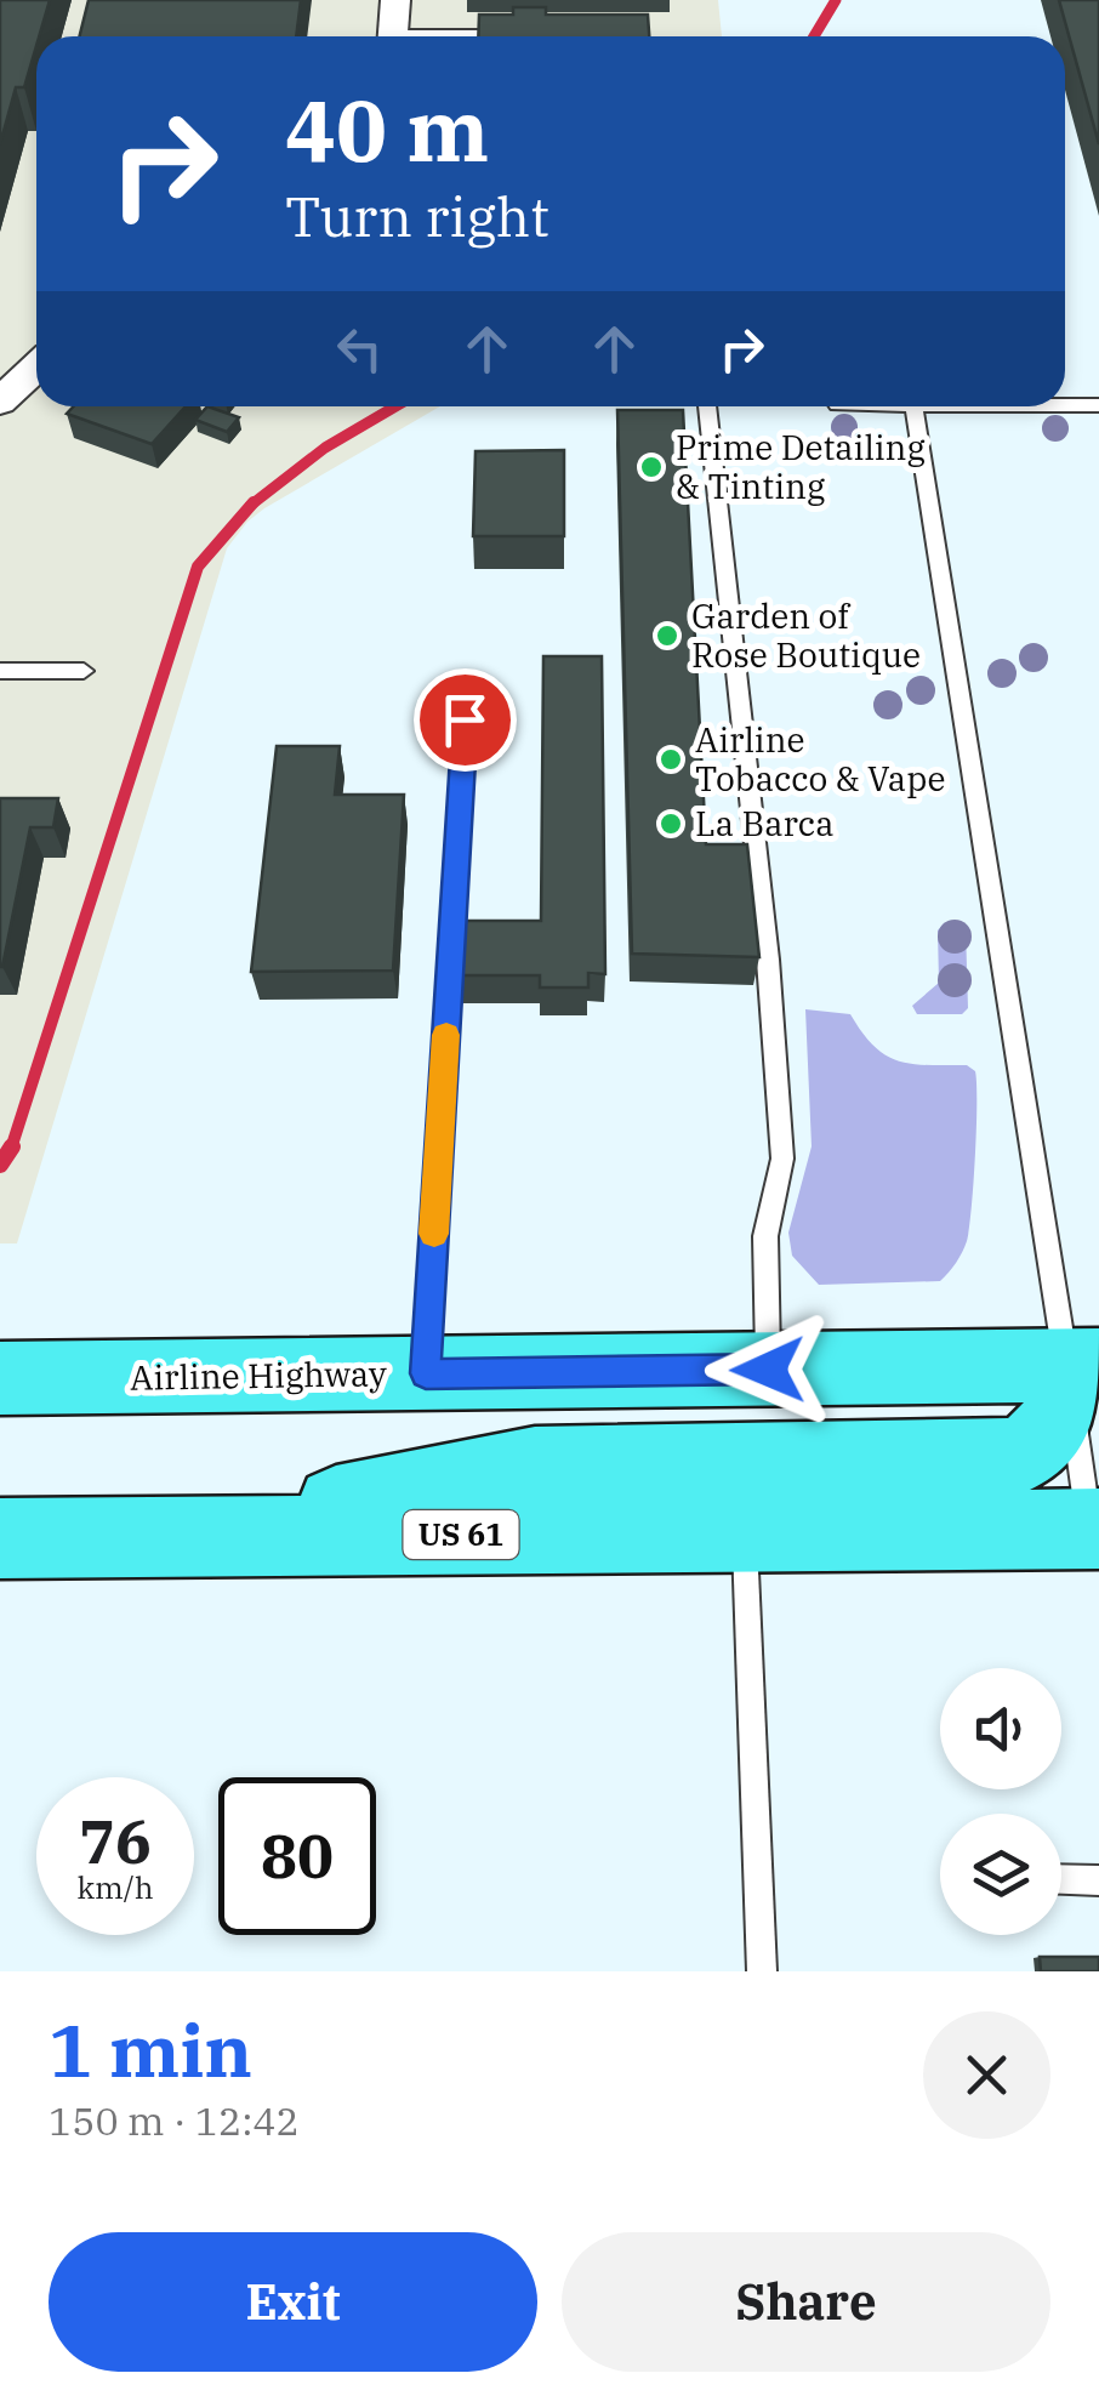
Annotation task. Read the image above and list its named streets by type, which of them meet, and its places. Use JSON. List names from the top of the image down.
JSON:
{
  "streets": {
    "highway": ["Airline Highway", "US 61"]
  },
  "places": [
    "Prime Detailing & Tinting",
    "Garden of Rose Boutique",
    "Airline Tobacco & Vape",
    "La Barca"
  ],
  "page": {
    "turn": ["40 m", "Turn right"],
    "speed": "76 km/h",
    "limit": "80",
    "heading": ["1 min", "150 m · 12:42"],
    "buttons": ["Exit", "Share"]
  }
}
